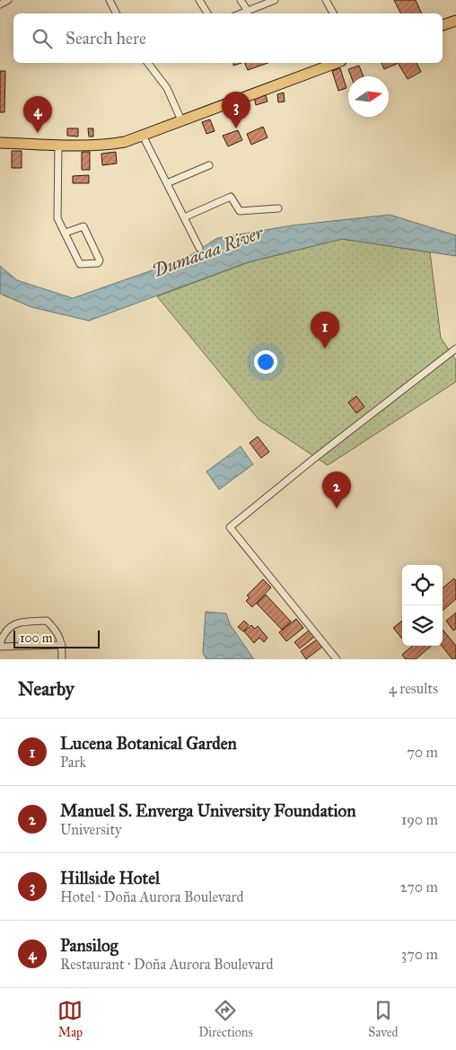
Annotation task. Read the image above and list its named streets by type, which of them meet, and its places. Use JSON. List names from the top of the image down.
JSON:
{
  "water": ["Dumacaa River"],
  "scale_bar": "100 m",
  "north": "right",
  "page": {
    "search": "Search here",
    "pins": [
      "3",
      "4",
      "1",
      "2"
    ],
    "scale": "100 m",
    "heading": ["Nearby", "4 results"],
    "list": [
      {
        "mark": "1",
        "name": "Lucena Botanical Garden",
        "note": "Park",
        "value": "70 m"
      },
      {
        "mark": "2",
        "name": "Manuel S. Enverga University Foundation",
        "note": "University",
        "value": "190 m"
      },
      {
        "mark": "3",
        "name": "Hillside Hotel",
        "note": "Hotel · Doña Aurora Boulevard",
        "value": "270 m"
      },
      {
        "mark": "4",
        "name": "Pansilog",
        "note": "Restaurant · Doña Aurora Boulevard",
        "value": "370 m"
      }
    ],
    "nav": ["Map", "Directions", "Saved"]
  }
}
